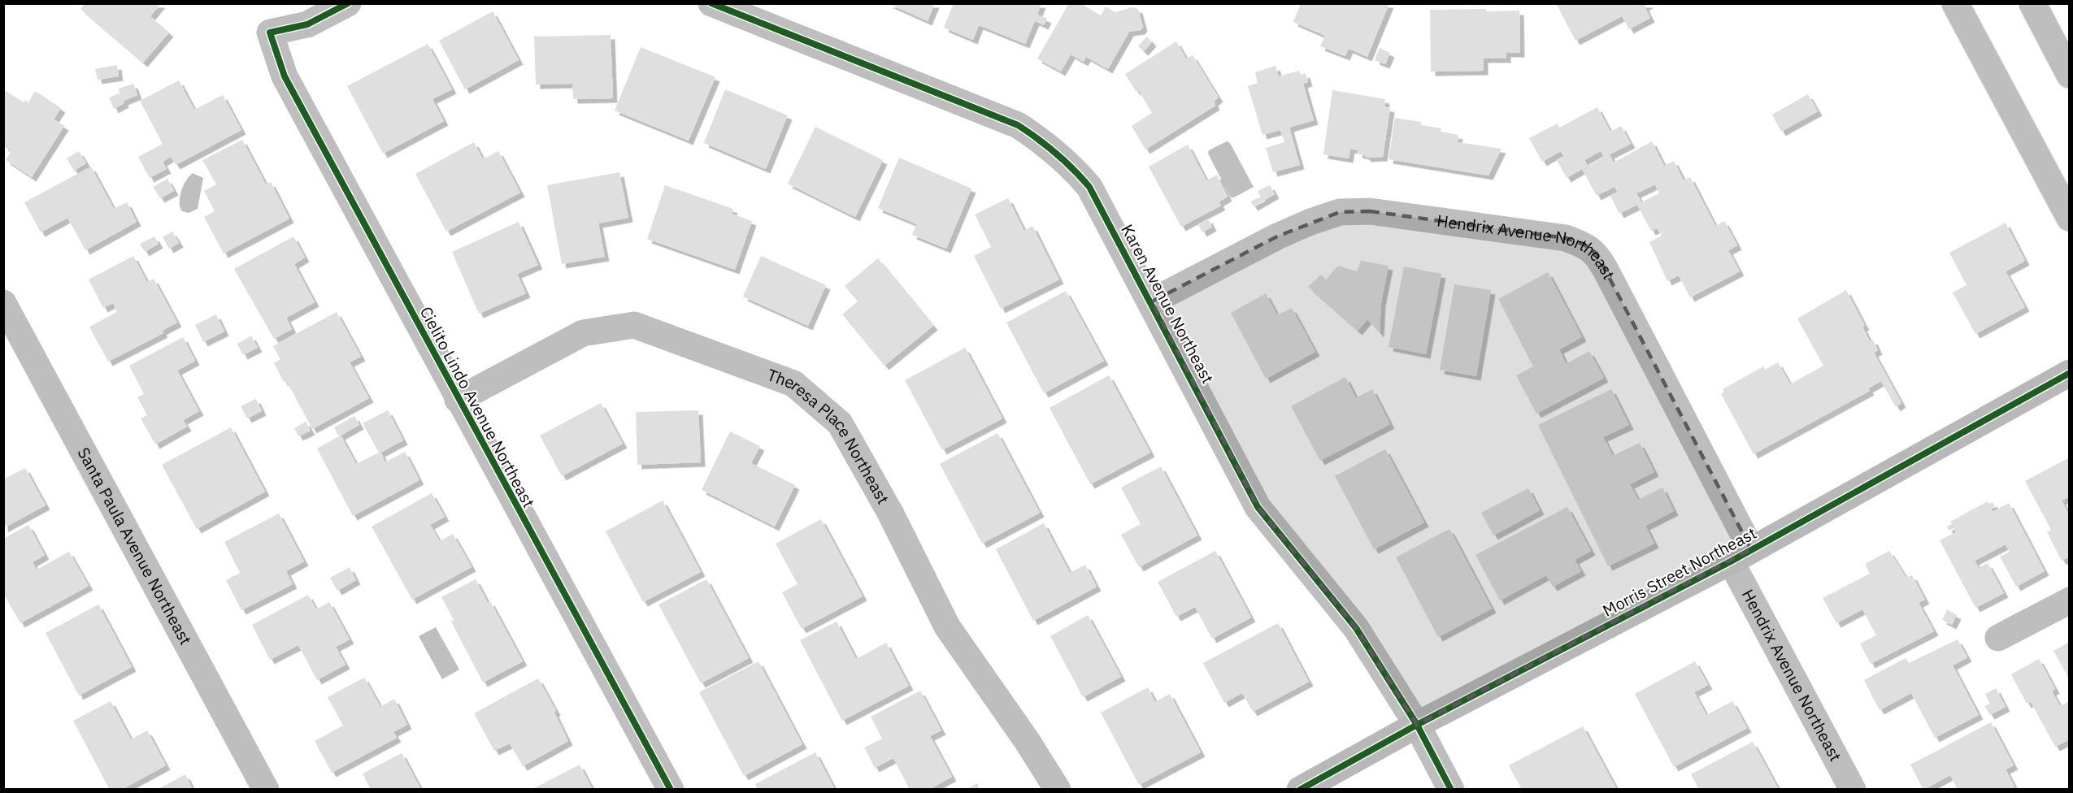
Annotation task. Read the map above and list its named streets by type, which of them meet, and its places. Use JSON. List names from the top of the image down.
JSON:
{
  "streets": {
    "street": [
      "Hendrix Avenue Northeast",
      "Karen Avenue Northeast",
      "Cielito Lindo Avenue Northeast",
      "Theresa Place Northeast",
      "Santa Paula Avenue Northeast",
      "Morris Street Northeast"
    ]
  },
  "crossings": [
    ["Hendrix Avenue Northeast", "Karen Avenue Northeast"],
    ["Hendrix Avenue Northeast", "Morris Street Northeast"],
    ["Karen Avenue Northeast", "Morris Street Northeast"],
    ["Cielito Lindo Avenue Northeast", "Theresa Place Northeast"]
  ]
}
